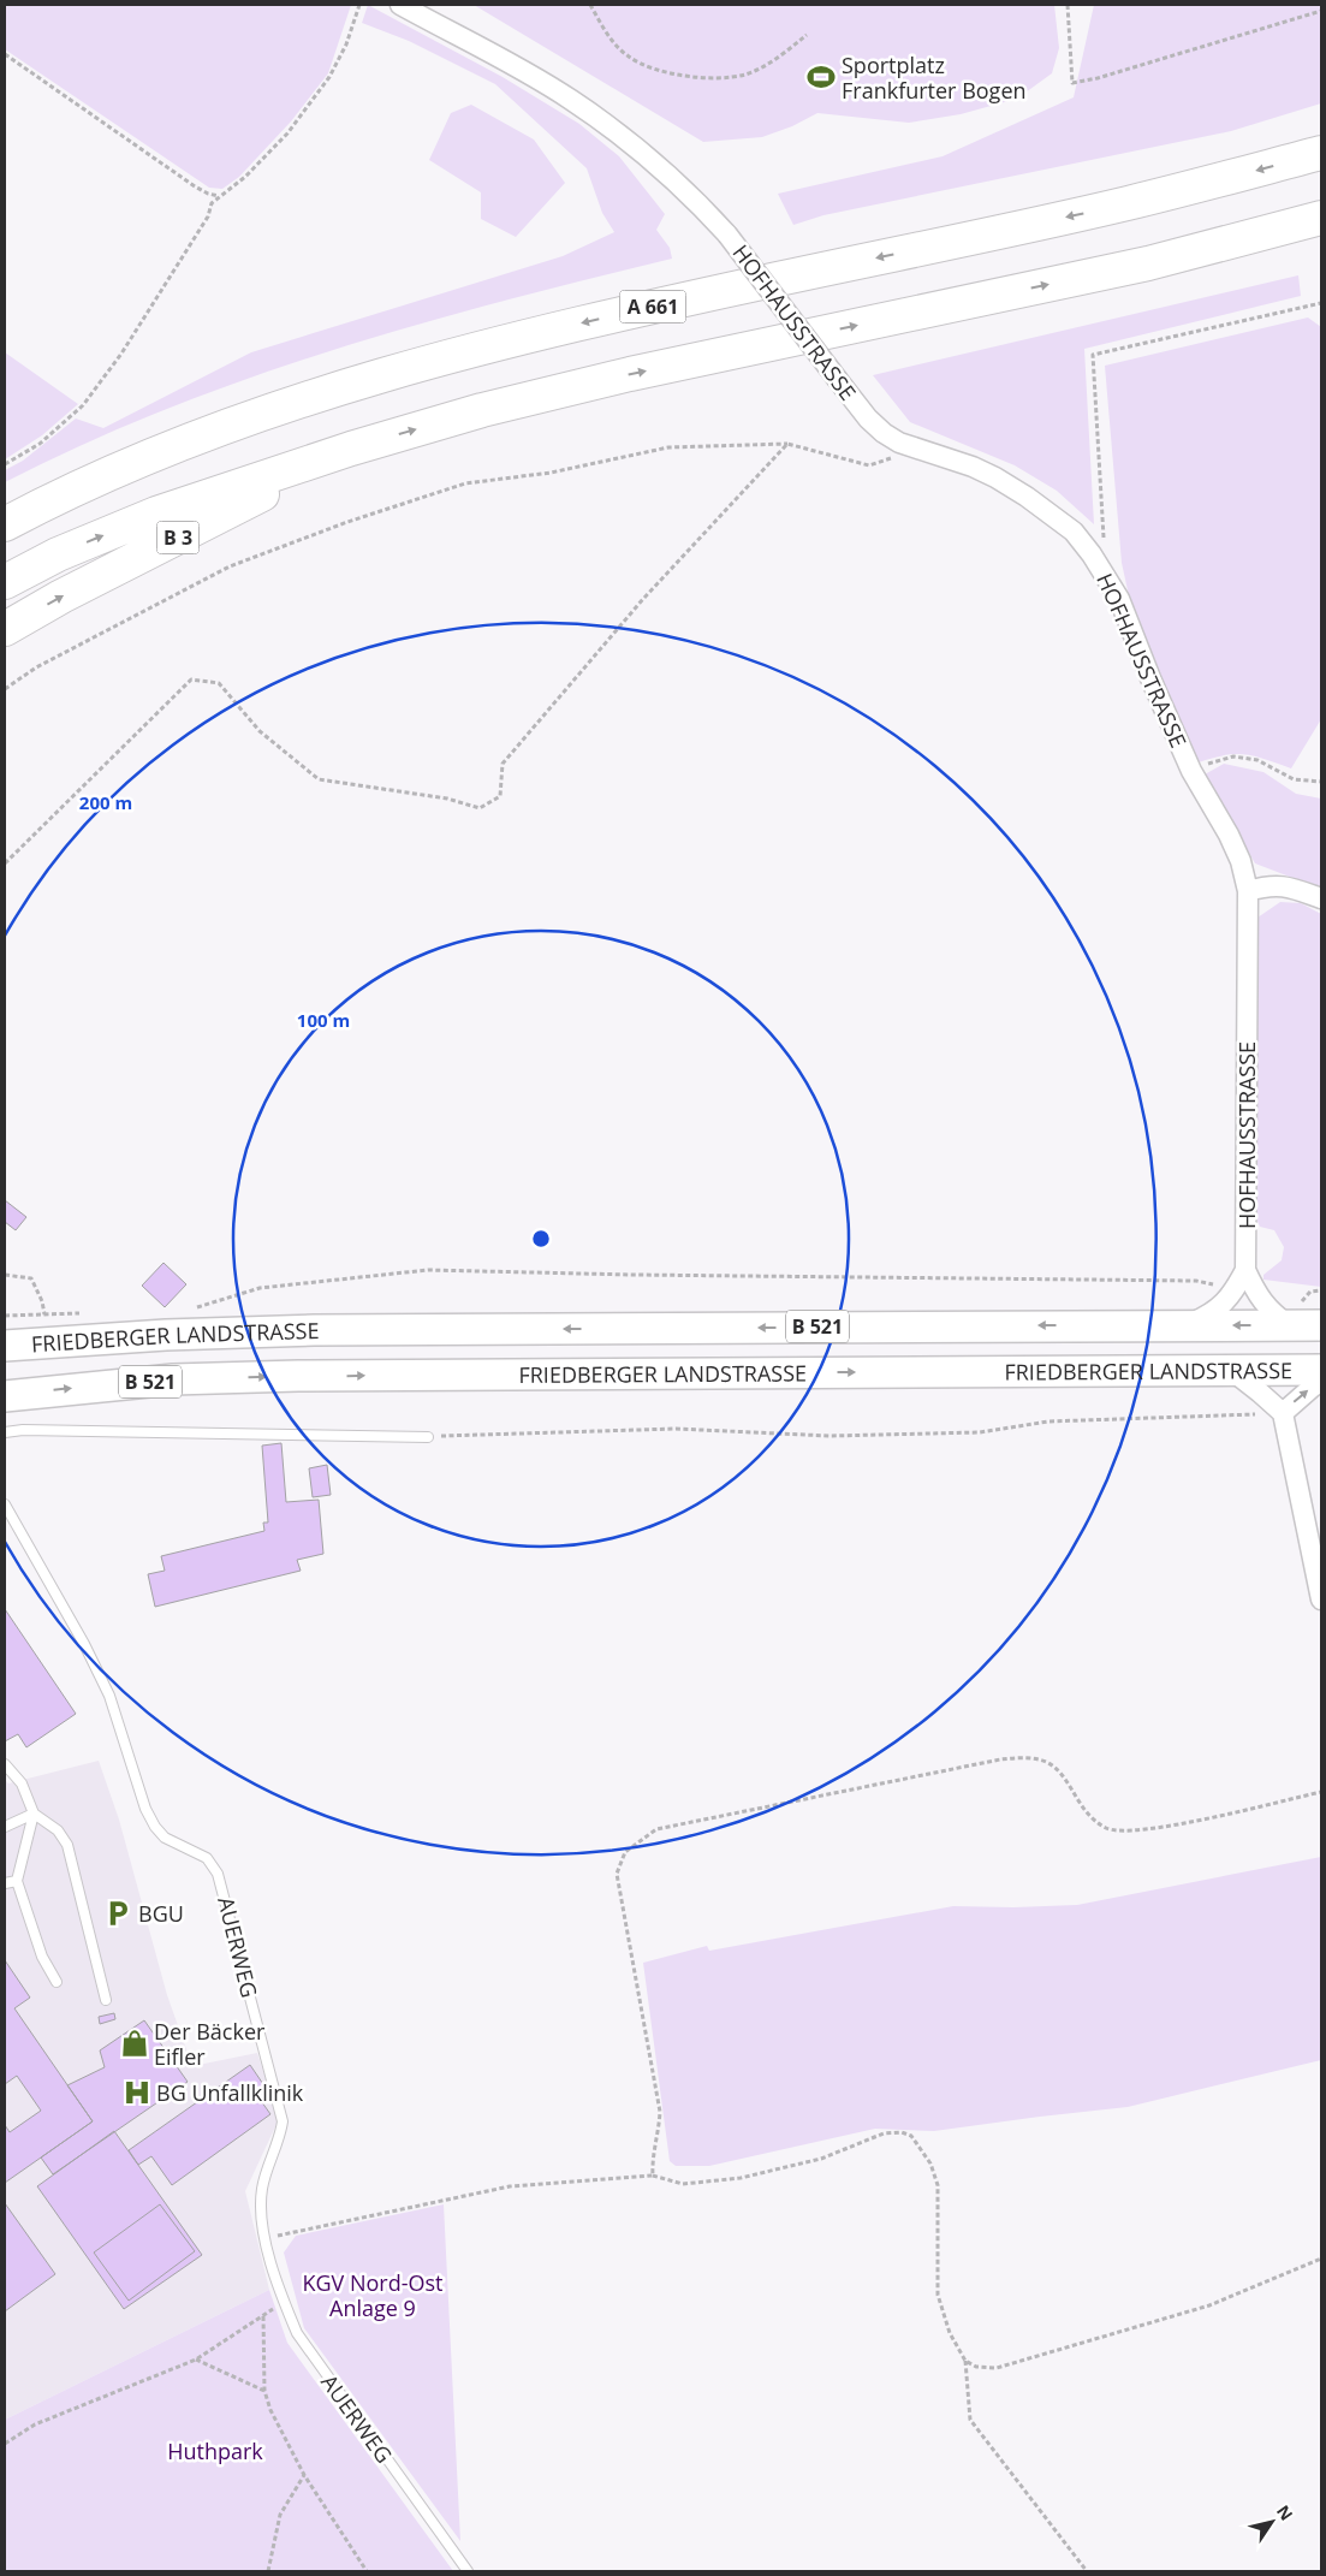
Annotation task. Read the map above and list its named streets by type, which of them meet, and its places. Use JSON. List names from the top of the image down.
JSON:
{
  "streets": {
    "highway": ["A 661", "B 3"],
    "main road": ["B 521", "FRIEDBERGER LANDSTRASSE"],
    "street": ["HOFHAUSSTRASSE"],
    "lane": ["AUERWEG"]
  },
  "crossings": [
    ["HOFHAUSSTRASSE", "FRIEDBERGER LANDSTRASSE"]
  ],
  "parks": ["KGV Nord-Ost Anlage 9", "Huthpark"],
  "places": {
    "sports": ["Sportplatz Frankfurter Bogen"],
    "parking": ["BGU"],
    "shop": ["Der Bäcker Eifler"],
    "hospital": ["BG Unfallklinik"]
  },
  "north": "top right",
  "rings": ["200 m", "100 m"]
}
